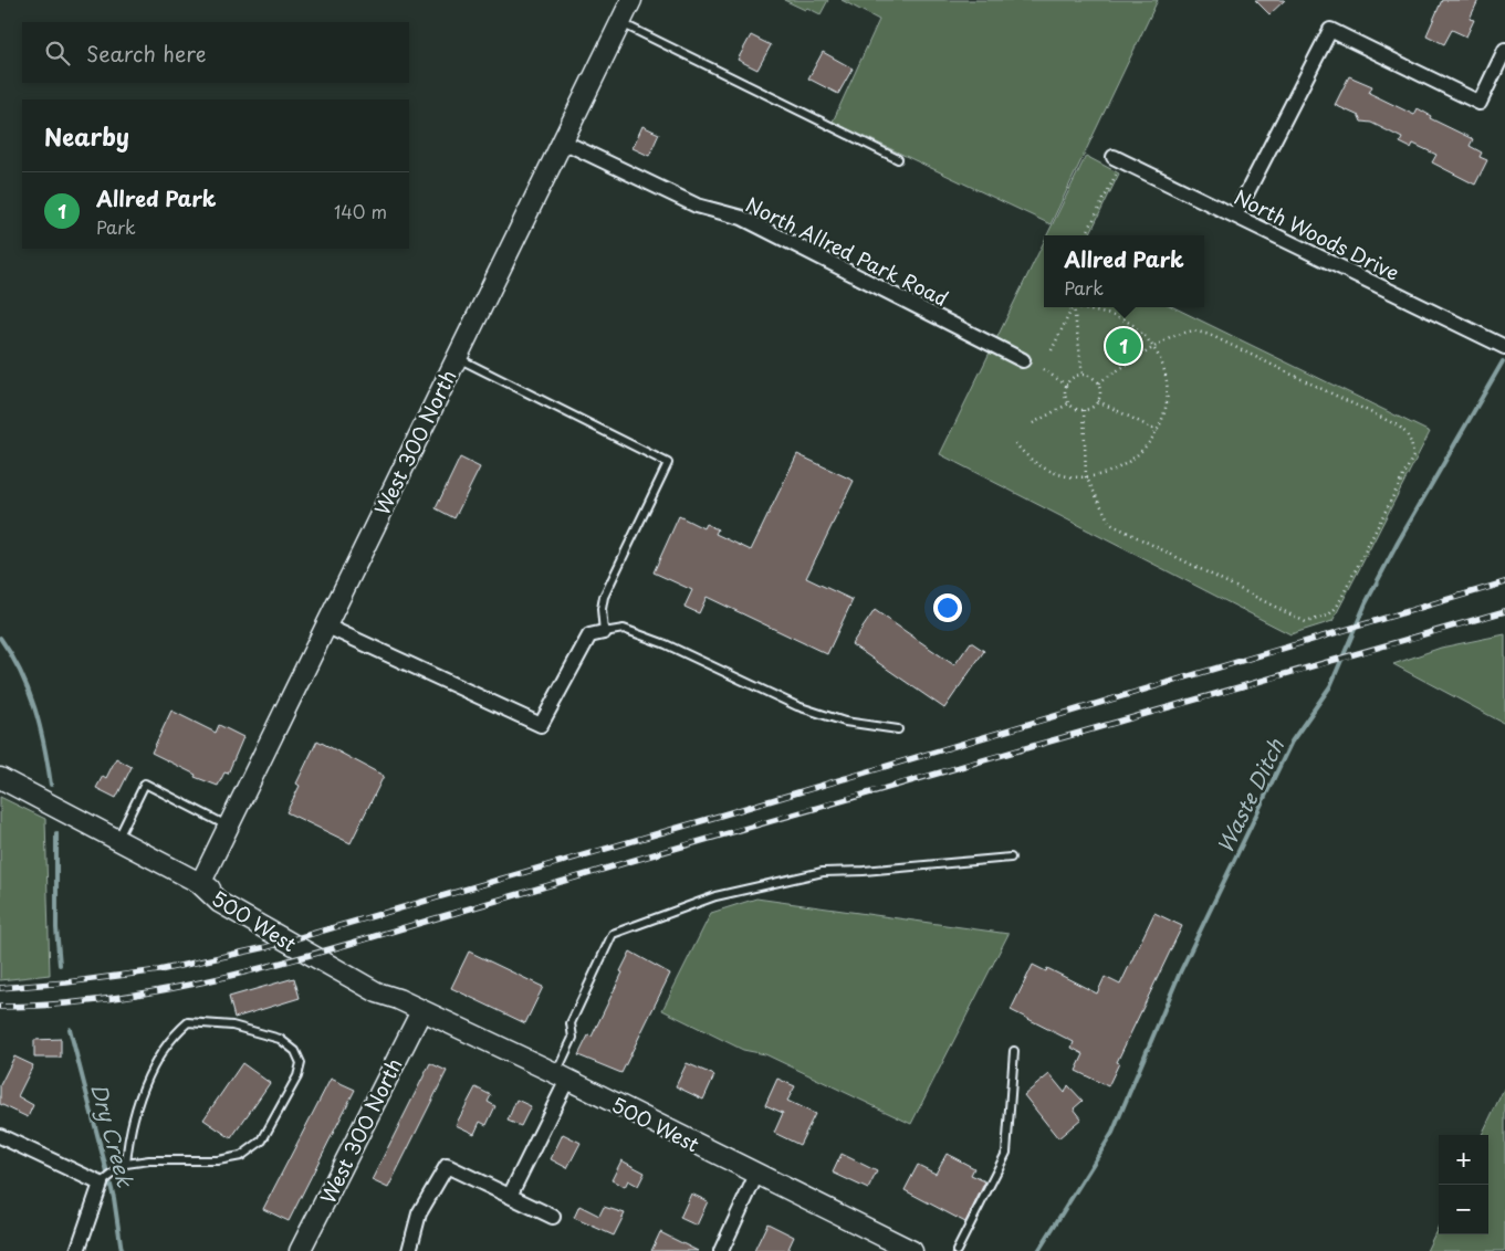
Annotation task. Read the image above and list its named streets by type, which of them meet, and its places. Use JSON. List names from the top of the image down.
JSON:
{
  "streets": {
    "street": [
      "North Woods Drive",
      "North Allred Park Road",
      "West 300 North",
      "500 West"
    ]
  },
  "crossings": [
    ["North Allred Park Road", "West 300 North"],
    ["West 300 North", "500 West"]
  ],
  "water": ["Waste Ditch", "Dry Creek"],
  "page": {
    "search": "Search here",
    "heading": "Nearby",
    "list": [
      {
        "mark": "1",
        "name": "Allred Park",
        "note": "Park",
        "value": "140 m"
      }
    ],
    "popup": ["Allred Park", "Park"],
    "pins": "1",
    "map_buttons": ["+", "−"]
  }
}
